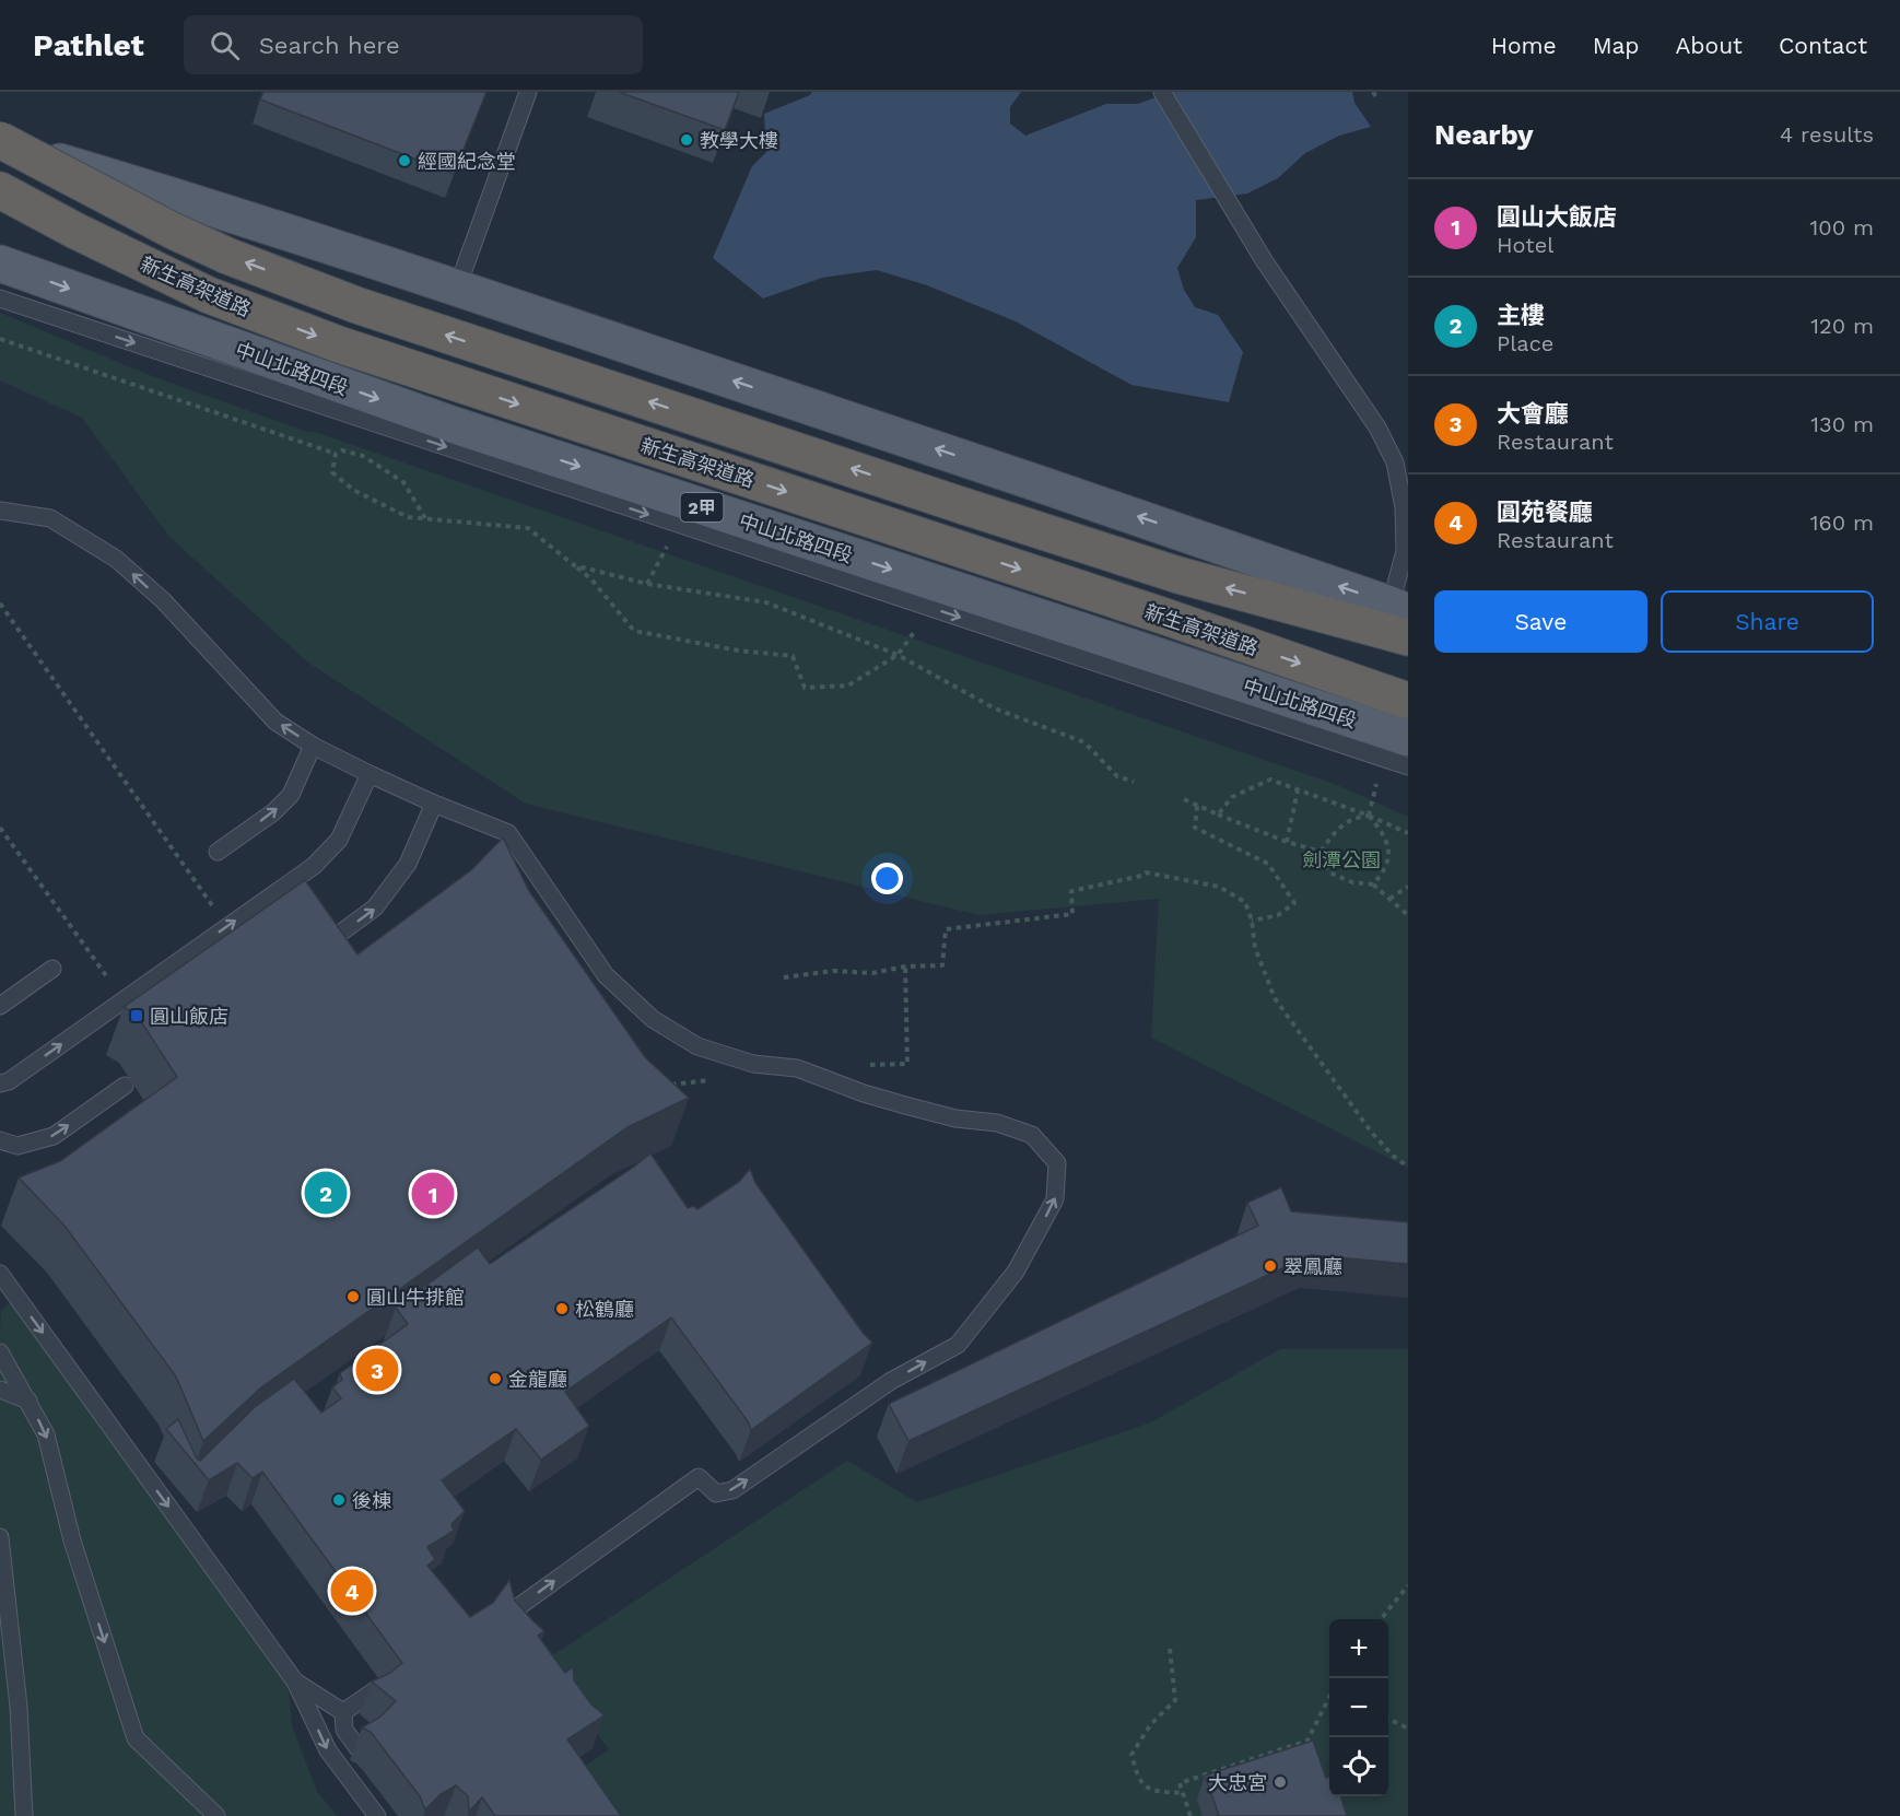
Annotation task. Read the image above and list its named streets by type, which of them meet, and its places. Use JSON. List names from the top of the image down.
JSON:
{
  "streets": {
    "highway": ["新生高架道路"],
    "main road": ["中山北路四段", "2甲"]
  },
  "parks": ["劍潭公園"],
  "places": {
    "other": [
      "教學大樓",
      "經國紀念堂",
      "翠鳳廳",
      "圓山牛排館",
      "松鶴廳",
      "金龍廳",
      "後棟",
      "大忠宮"
    ],
    "transit": ["圓山飯店"]
  },
  "page": {
    "header": "Pathlet",
    "search": "Search here",
    "nav": [
      "Home",
      "Map",
      "About",
      "Contact"
    ],
    "heading": ["Nearby", "4 results"],
    "list": [
      {
        "mark": "1",
        "name": "圓山大飯店",
        "note": "Hotel",
        "value": "100 m"
      },
      {
        "mark": "2",
        "name": "主樓",
        "note": "Place",
        "value": "120 m"
      },
      {
        "mark": "3",
        "name": "大會廳",
        "note": "Restaurant",
        "value": "130 m"
      },
      {
        "mark": "4",
        "name": "圓苑餐廳",
        "note": "Restaurant",
        "value": "160 m"
      }
    ],
    "buttons": ["Save", "Share"],
    "pins": [
      "2",
      "1",
      "3",
      "4"
    ],
    "map_buttons": ["+", "−"]
  }
}
